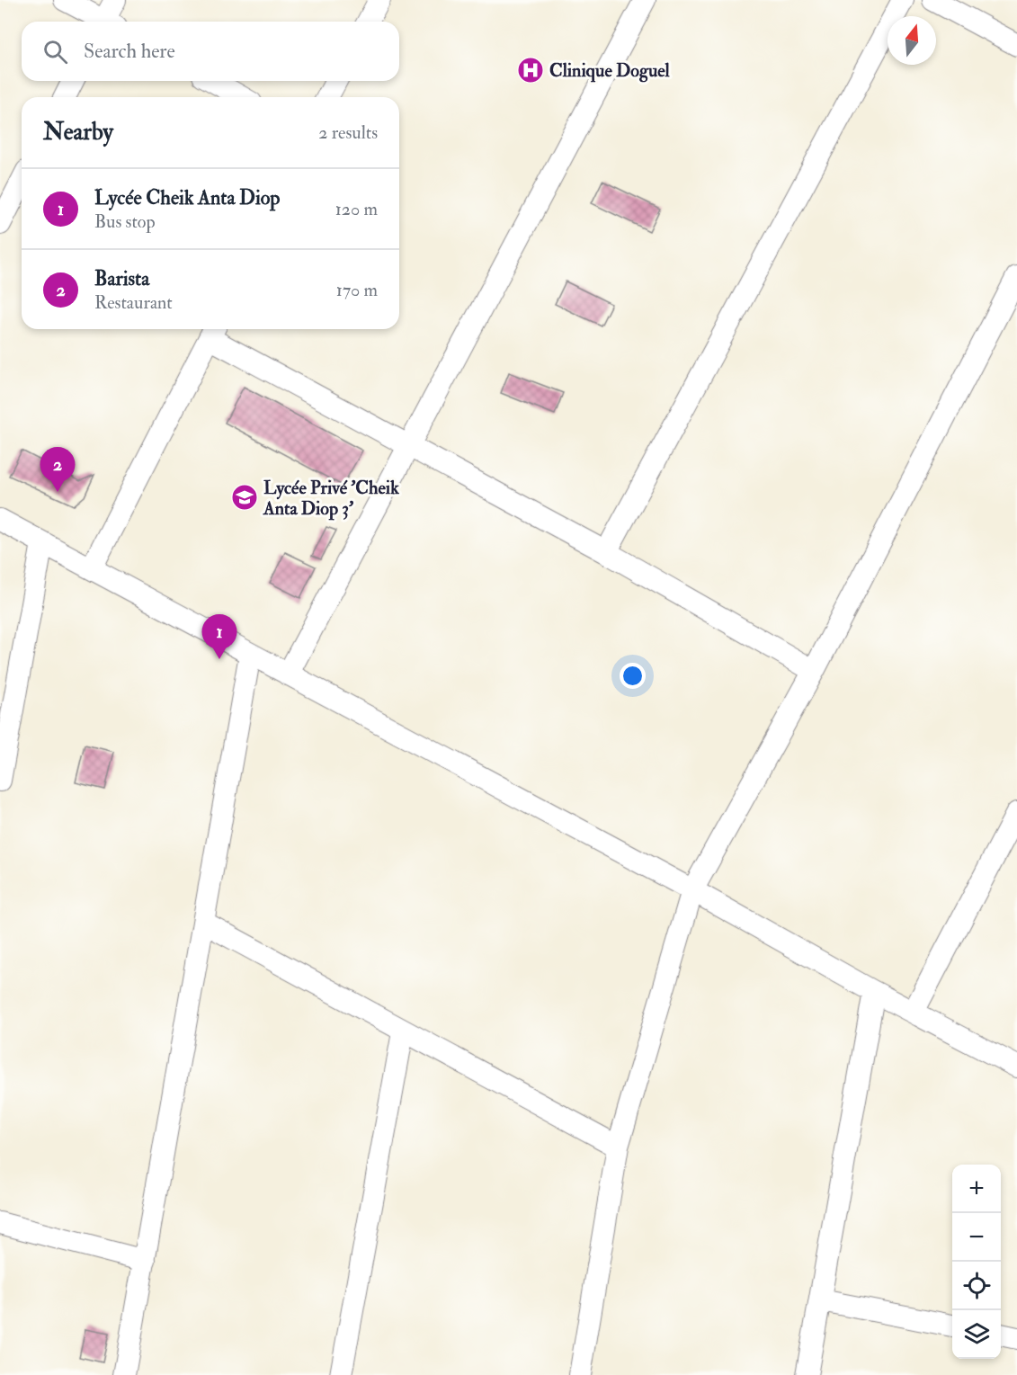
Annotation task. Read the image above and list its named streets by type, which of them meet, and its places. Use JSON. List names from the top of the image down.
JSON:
{
  "places": {
    "hospital": ["Clinique Doguel"],
    "school or university": ["Lycée Privé 'Cheik Anta Diop 3'"]
  },
  "north": "top",
  "page": {
    "search": "Search here",
    "heading": ["Nearby", "2 results"],
    "list": [
      {
        "mark": "1",
        "name": "Lycée Cheik Anta Diop",
        "note": "Bus stop",
        "value": "120 m"
      },
      {
        "mark": "2",
        "name": "Barista",
        "note": "Restaurant",
        "value": "170 m"
      }
    ],
    "pins": ["2", "1"],
    "map_buttons": ["+", "−"]
  }
}
